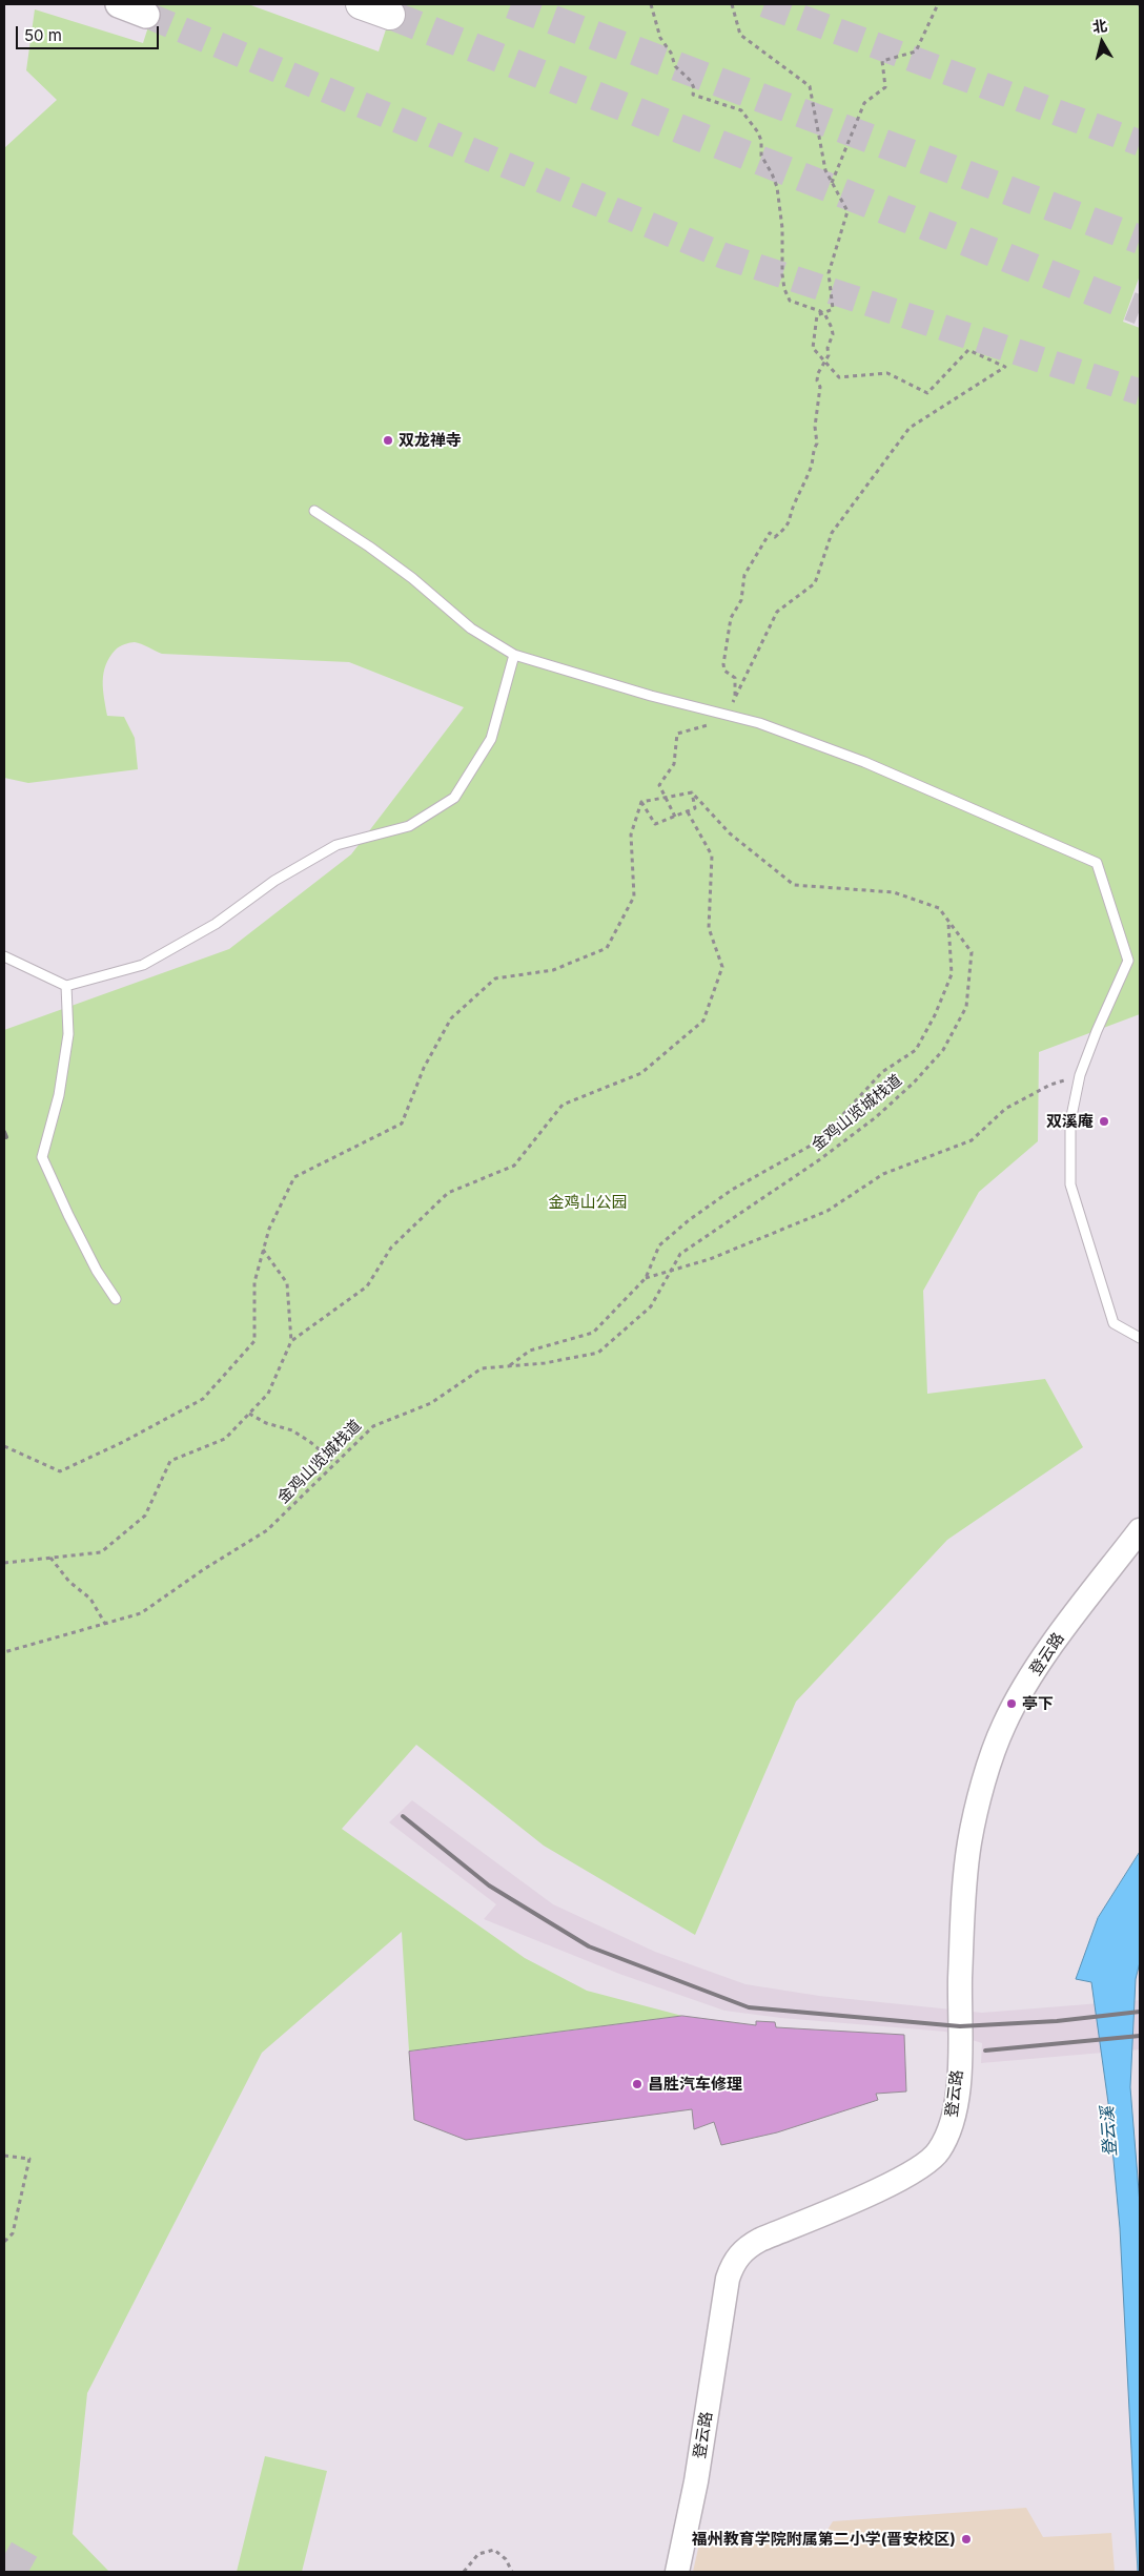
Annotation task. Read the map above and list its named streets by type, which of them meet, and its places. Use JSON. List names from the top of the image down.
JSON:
{
  "streets": {
    "street": ["登云路"],
    "path": ["金鸡山览城栈道"]
  },
  "water": ["登云溪"],
  "parks": ["金鸡山公园"],
  "places": [
    "双龙禅寺",
    "双溪庵",
    "亭下",
    "昌胜汽车修理",
    "福州教育学院附属第二小学(晋安校区)"
  ],
  "scale_bar": "50 m",
  "north": "top"
}
